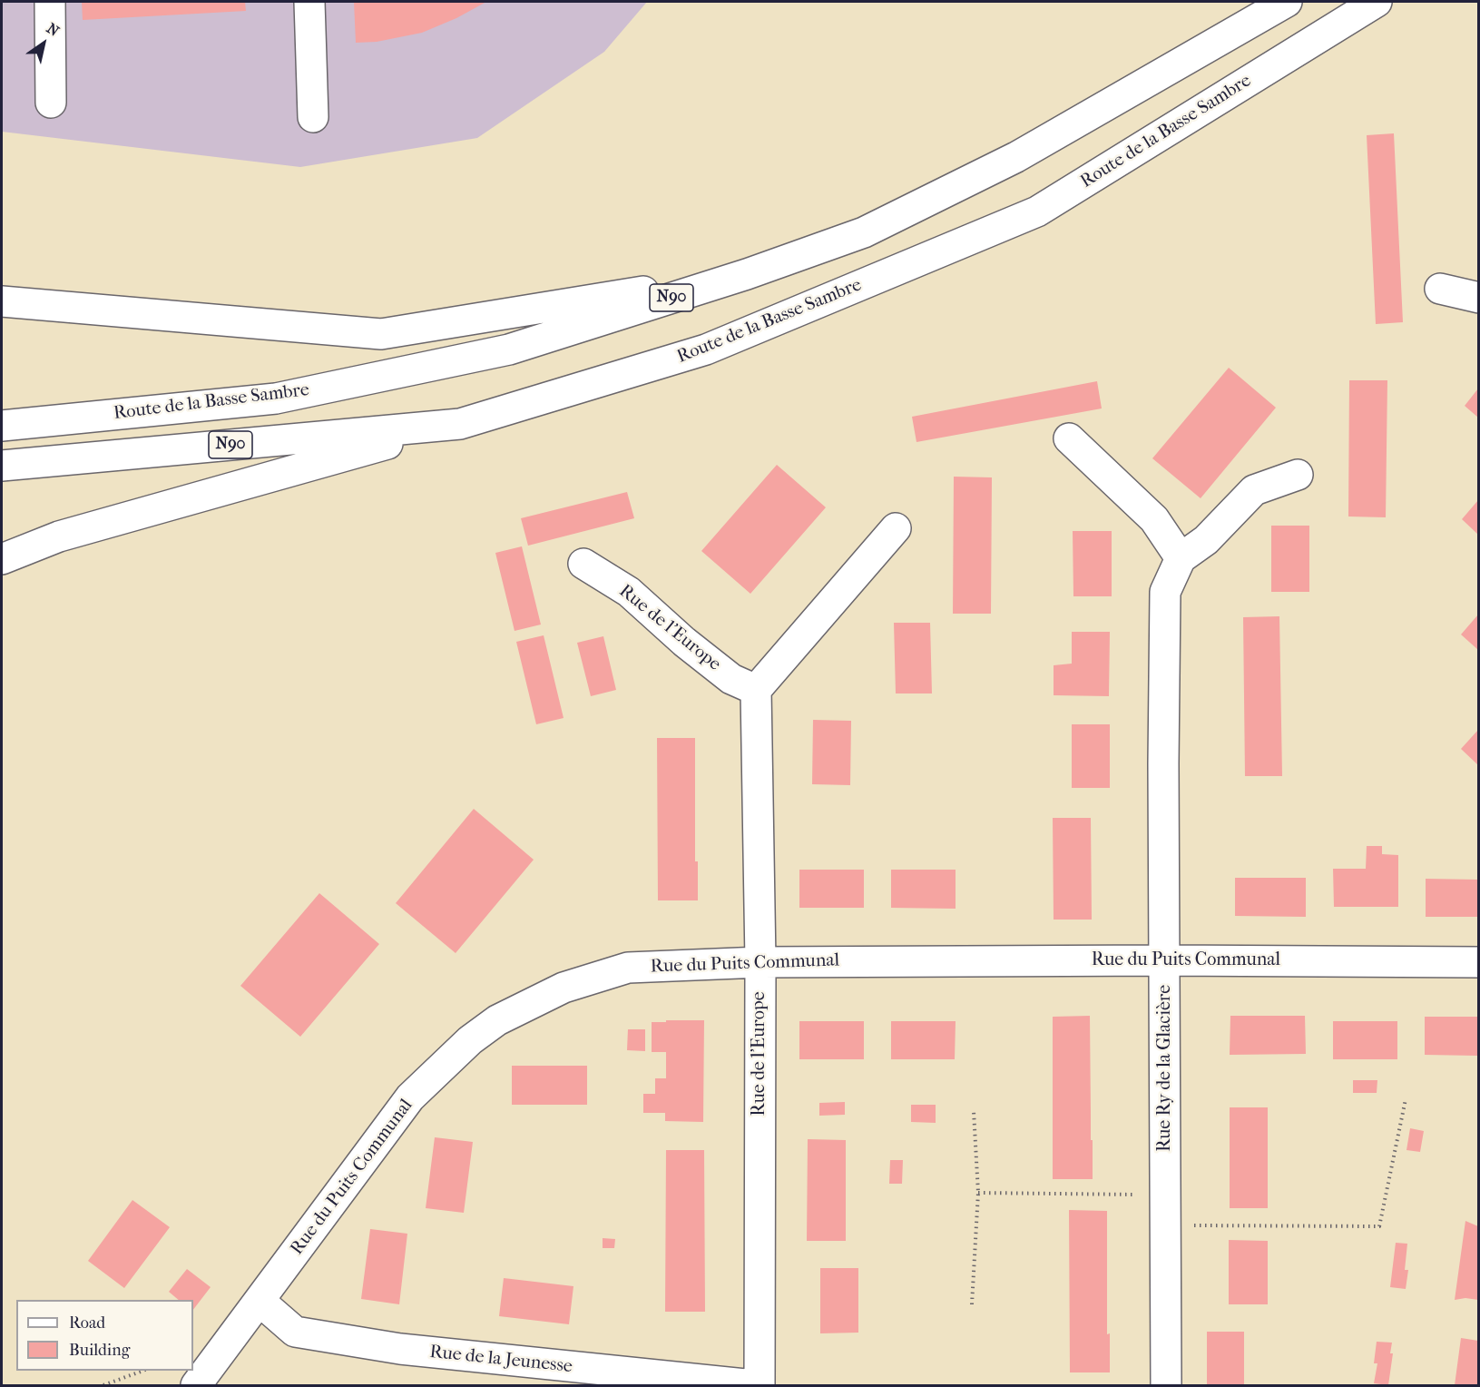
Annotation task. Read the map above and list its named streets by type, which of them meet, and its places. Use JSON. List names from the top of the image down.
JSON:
{
  "streets": {
    "main road": [
      "Route de la Basse Sambre",
      "N90",
      "Rue de l'Europe",
      "Rue du Puits Communal",
      "Rue Ry de la Glacière",
      "Rue de la Jeunesse"
    ]
  },
  "crossings": [
    ["Rue de l'Europe", "Rue du Puits Communal"],
    ["Rue du Puits Communal", "Rue Ry de la Glacière"],
    ["Rue du Puits Communal", "Rue de la Jeunesse"]
  ],
  "legend": ["Road", "Building"],
  "north": "top right"
}
